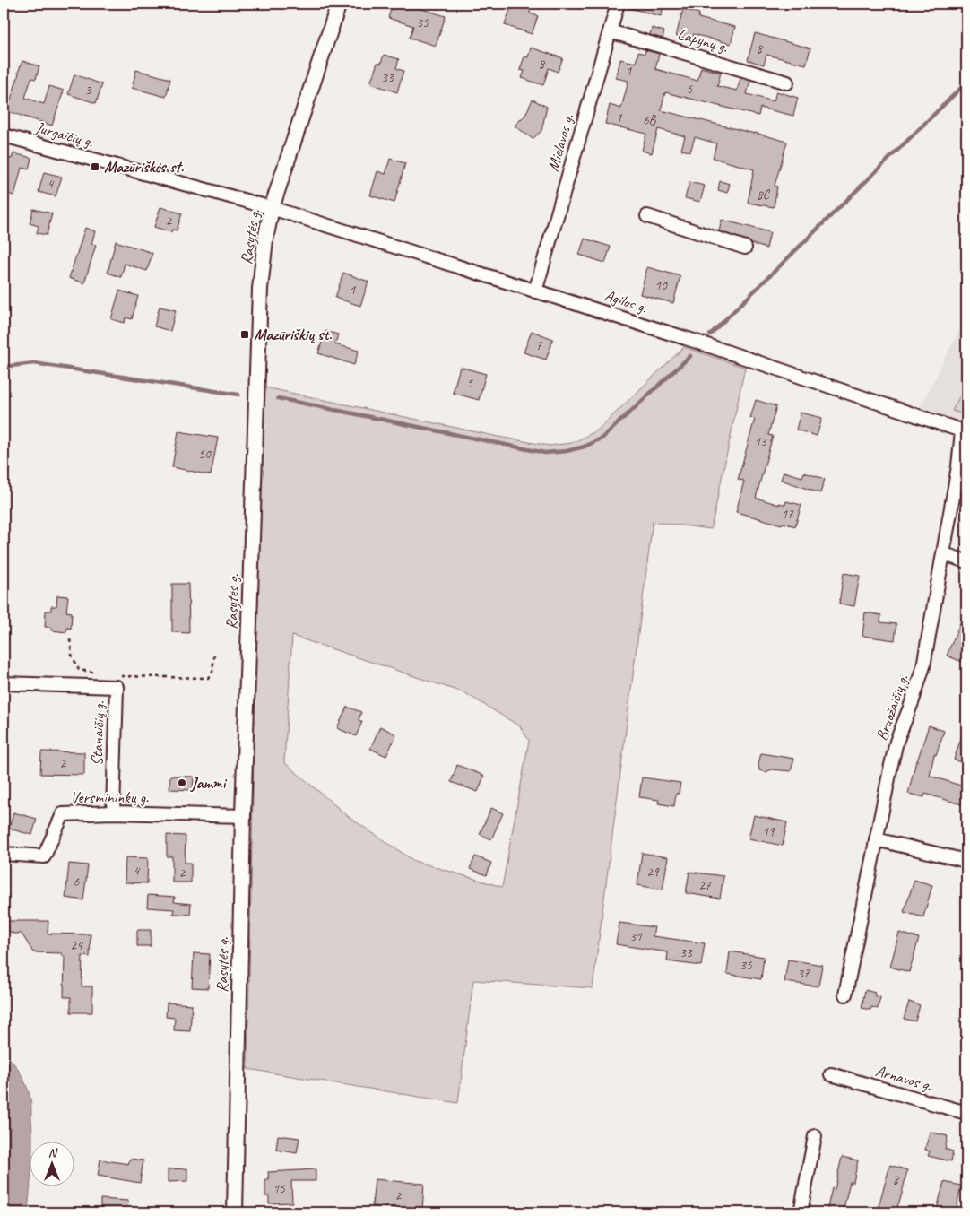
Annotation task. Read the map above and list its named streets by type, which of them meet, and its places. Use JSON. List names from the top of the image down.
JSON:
{
  "streets": {
    "main road": ["Rasytės g."],
    "street": [
      "Lapynų g.",
      "Jurgaičių g.",
      "Mielavos g.",
      "Agilos g.",
      "Bruožaičių g.",
      "Stanaičių g.",
      "Versmininkų g.",
      "Arnavos g."
    ]
  },
  "crossings": [
    ["Lapynų g.", "Mielavos g."],
    ["Jurgaičių g.", "Rasytės g."],
    ["Jurgaičių g.", "Agilos g."],
    ["Mielavos g.", "Agilos g."],
    ["Rasytės g.", "Agilos g."],
    ["Rasytės g.", "Versmininkų g."],
    ["Agilos g.", "Bruožaičių g."],
    ["Stanaičių g.", "Versmininkų g."]
  ],
  "places": {
    "transit": ["Mazūriškės st.", "Mazūriškių st."],
    "other": ["Jammi"]
  },
  "house_numbers": [
    "35",
    "8",
    "8",
    "1",
    "33",
    "5",
    "3",
    "1",
    "6B",
    "4",
    "8C",
    "2",
    "10",
    "1",
    "7",
    "5",
    "13",
    "50",
    "17",
    "2",
    "19",
    "4",
    "29",
    "2",
    "6",
    "27",
    "31",
    "24",
    "33",
    "35",
    "37",
    "8",
    "15",
    "2"
  ],
  "north": "top"
}
